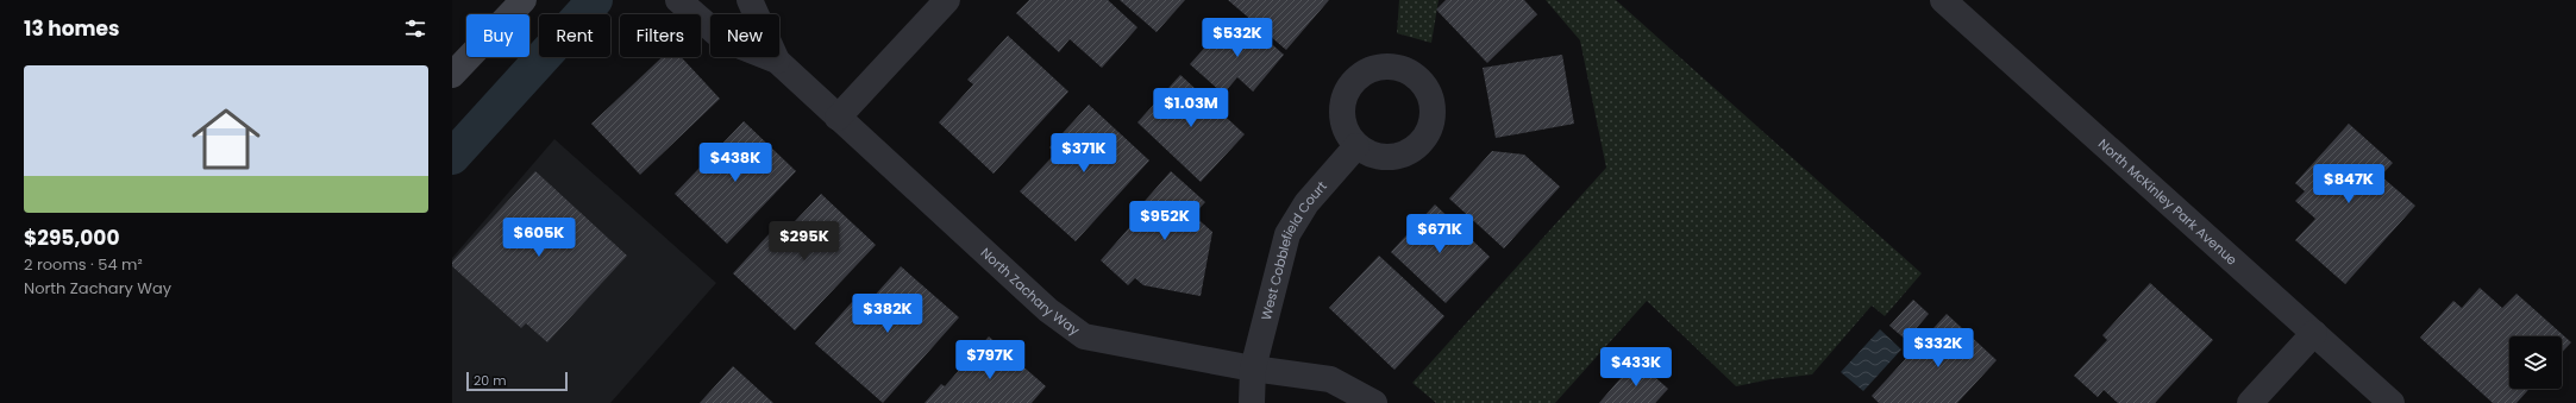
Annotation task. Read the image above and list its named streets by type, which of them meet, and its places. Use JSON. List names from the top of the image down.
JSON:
{
  "streets": {
    "street": ["North McKinley Park Avenue", "West Cobblefield Court", "North Zachary Way"]
  },
  "crossings": [
    ["West Cobblefield Court", "North Zachary Way"]
  ],
  "scale_bar": "20 m",
  "page": {
    "heading": "13 homes",
    "chip": [
      "Buy",
      "Rent",
      "Filters",
      "New"
    ],
    "price": [
      "$532K",
      "$1.03M",
      "$371K",
      "$438K",
      "$847K",
      "$952K",
      "$671K",
      "$605K",
      "$295K",
      "$382K",
      "$332K",
      "$797K",
      "$433K"
    ],
    "list": [
      {
        "name": "$295,000",
        "note": "2 rooms · 54 m² · North Zachary Way"
      }
    ],
    "scale": "20 m"
  }
}
